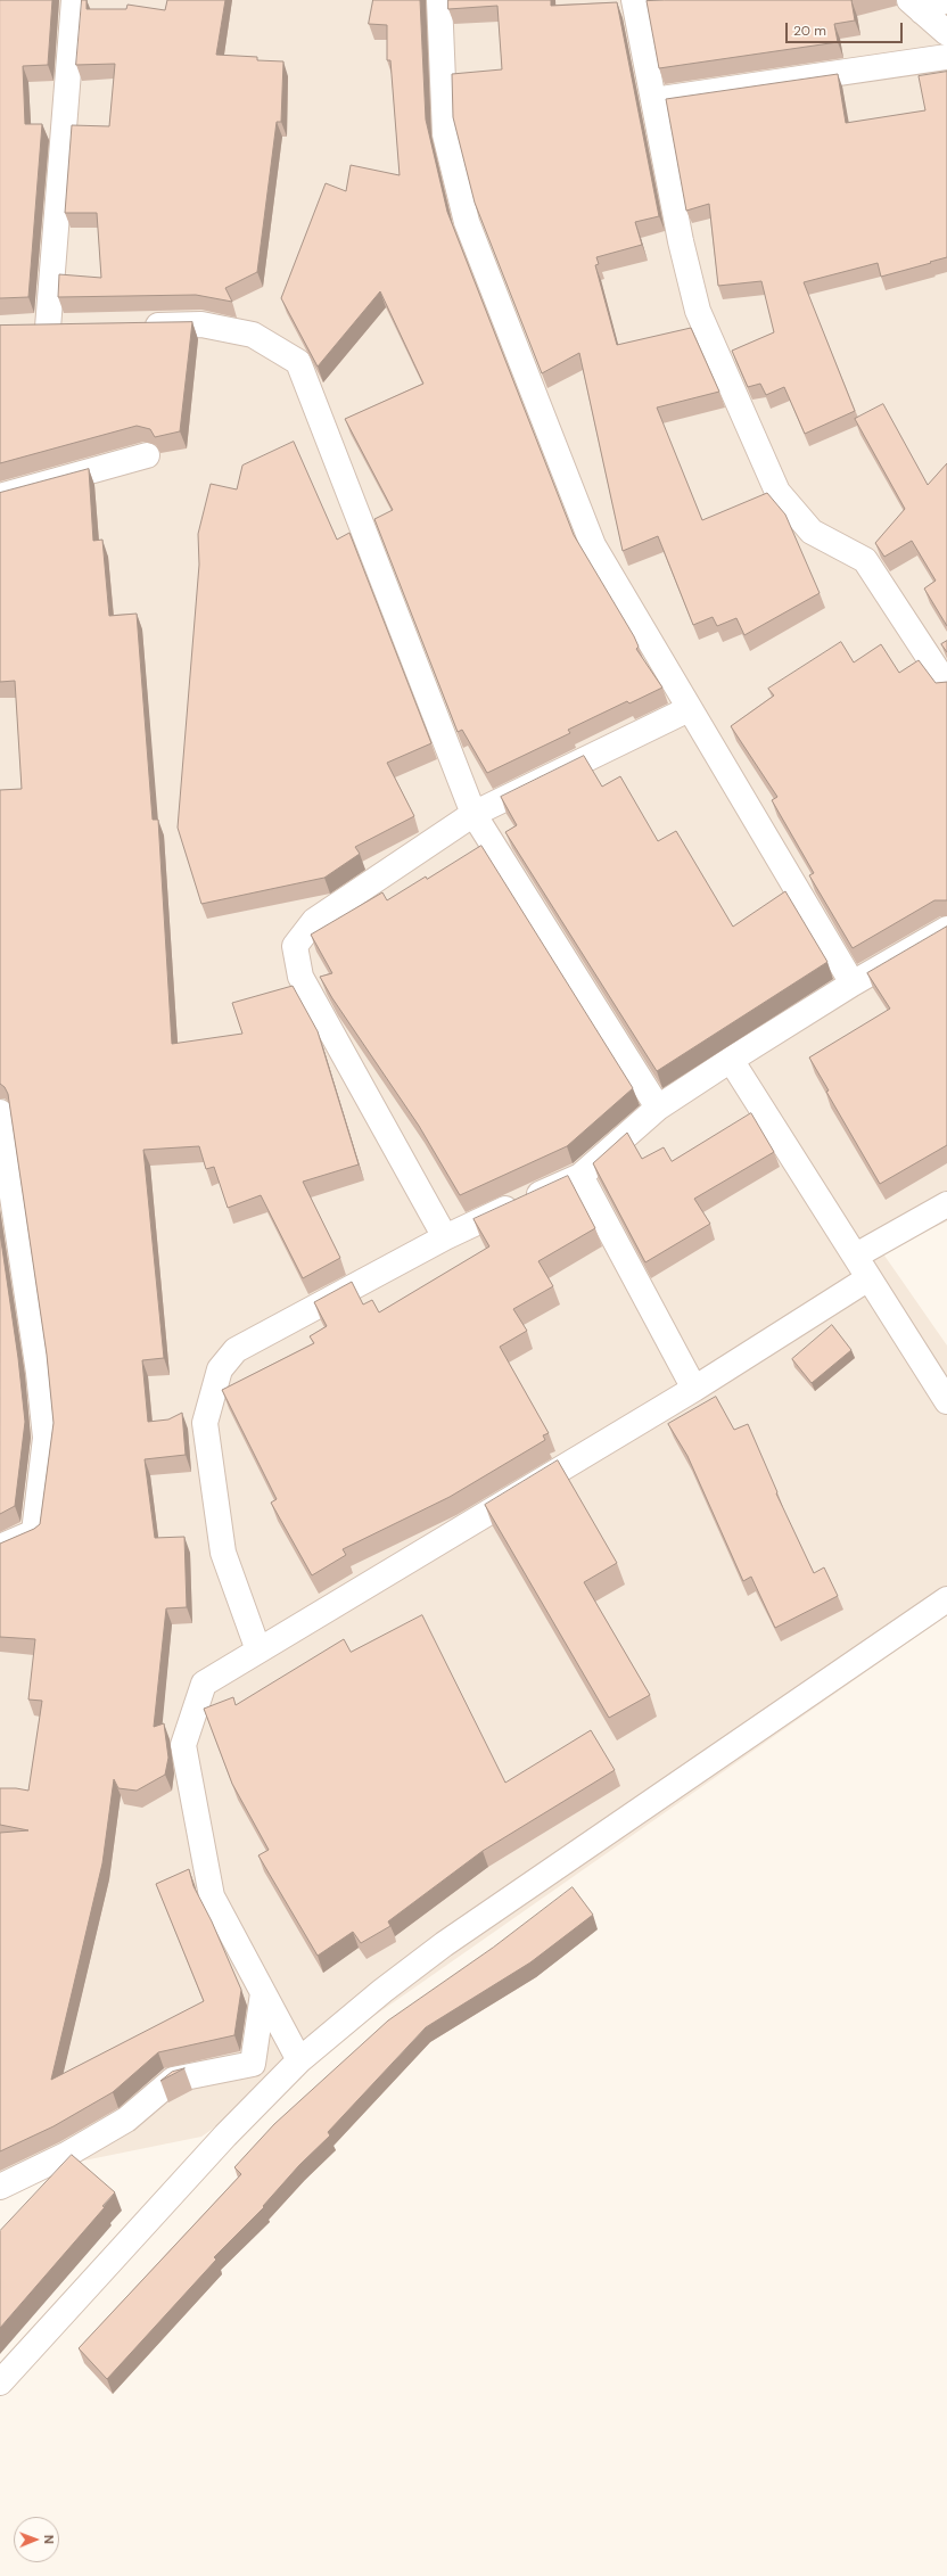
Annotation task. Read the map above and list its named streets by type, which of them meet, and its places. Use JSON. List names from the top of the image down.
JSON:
{
  "scale_bar": "20 m",
  "north": "right"
}
